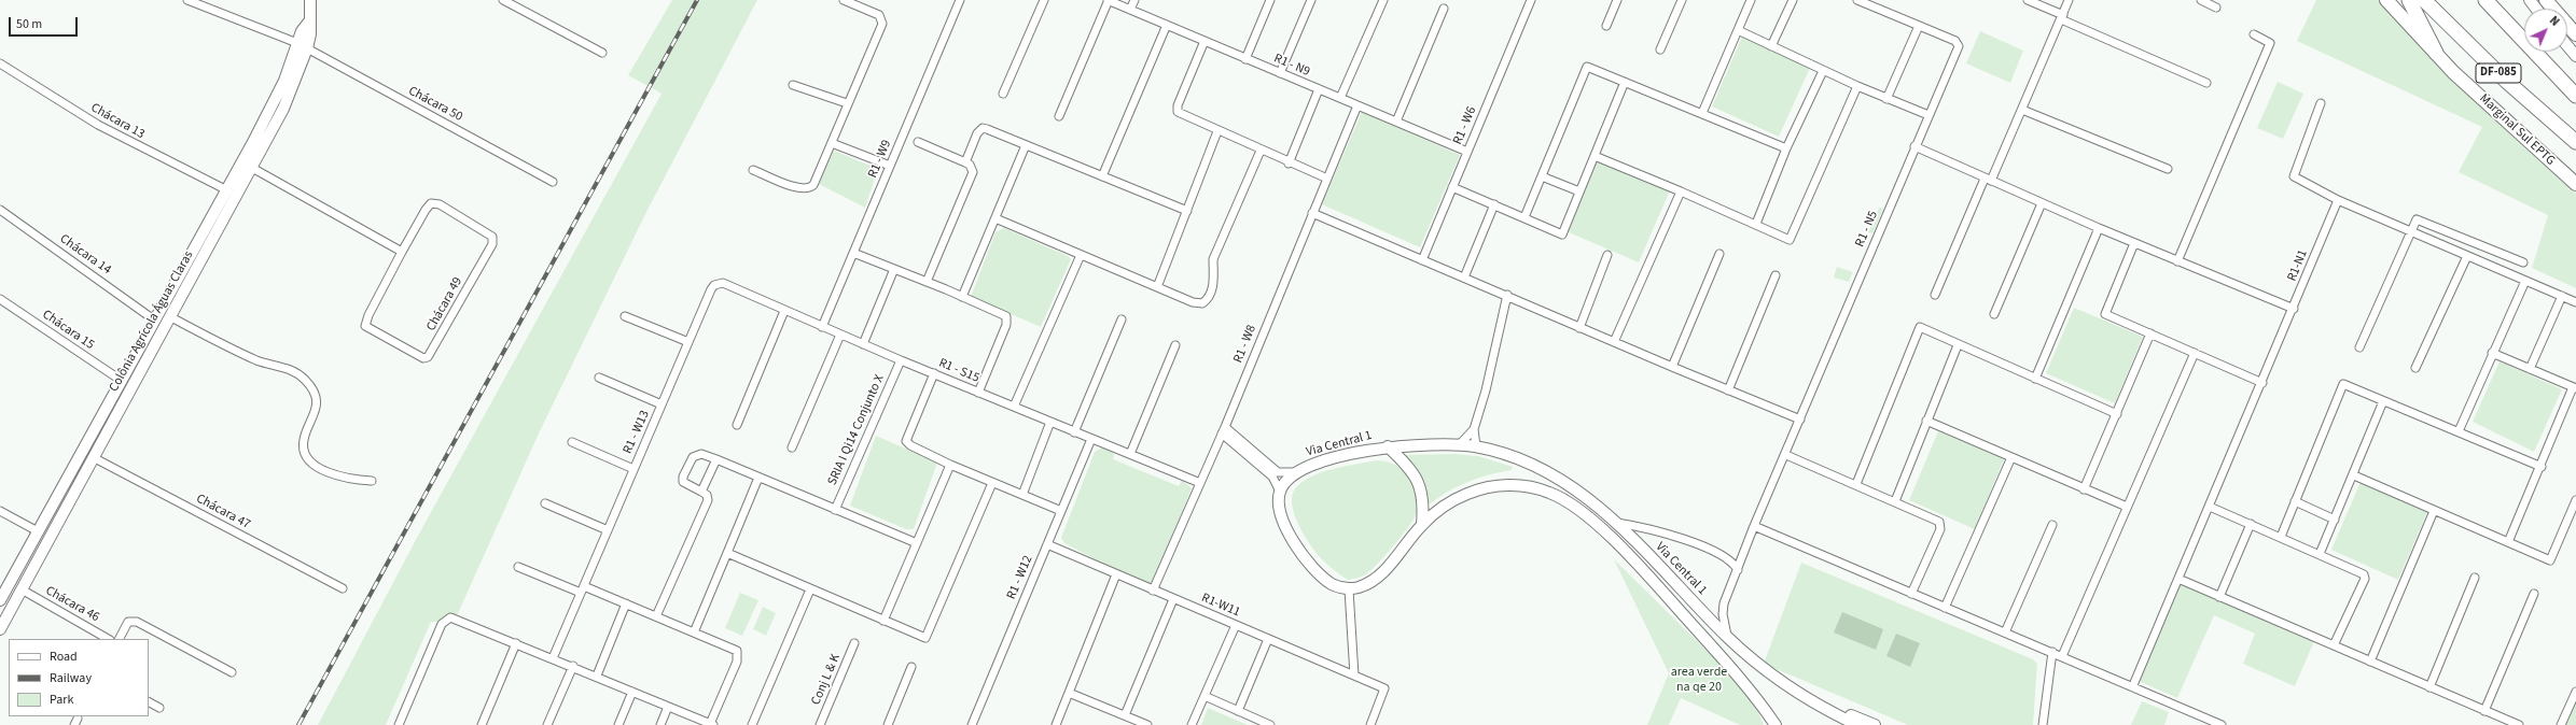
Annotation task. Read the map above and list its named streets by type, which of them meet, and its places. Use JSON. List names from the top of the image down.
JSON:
{
  "streets": {
    "highway": ["DF-085"],
    "main road": ["Marginal Sul EPTG", "Colônia Agrícola Águas Claras", "Via Central 1"],
    "street": [
      "R1 - N9",
      "Chácara 50",
      "Chácara 13",
      "R1 - W6",
      "R1 - W9",
      "R1 - N5",
      "Chácara 14",
      "R1-N1",
      "Chácara 49",
      "Chácara 15",
      "R1 - W8",
      "R1 - S15",
      "SRIA I Qi14 Conjunto X",
      "R1 - W13",
      "Chácara 47",
      "R1 - W12",
      "Chácara 46",
      "R1-W11",
      "Conj L & K"
    ]
  },
  "crossings": [
    ["R1 - N9", "R1 - W6"],
    ["R1 - N9", "R1 - W8"],
    ["Chácara 50", "Colônia Agrícola Águas Claras"],
    ["Chácara 13", "Colônia Agrícola Águas Claras"],
    ["R1 - W9", "R1 - S15"],
    ["R1 - N5", "Via Central 1"],
    ["Chácara 14", "Colônia Agrícola Águas Claras"],
    ["Colônia Agrícola Águas Claras", "Chácara 15"],
    ["Colônia Agrícola Águas Claras", "Chácara 47"],
    ["Colônia Agrícola Águas Claras", "Chácara 46"],
    ["R1 - W8", "R1 - S15"],
    ["R1 - W8", "R1-W11"],
    ["R1 - S15", "SRIA I Qi14 Conjunto X"],
    ["R1 - S15", "R1 - W13"],
    ["R1 - S15", "R1 - W12"],
    ["R1 - W12", "R1-W11"]
  ],
  "parks": ["area verde na qe 20"],
  "legend": ["Road", "Railway", "Park"],
  "scale_bar": "50 m",
  "north": "top right"
}
